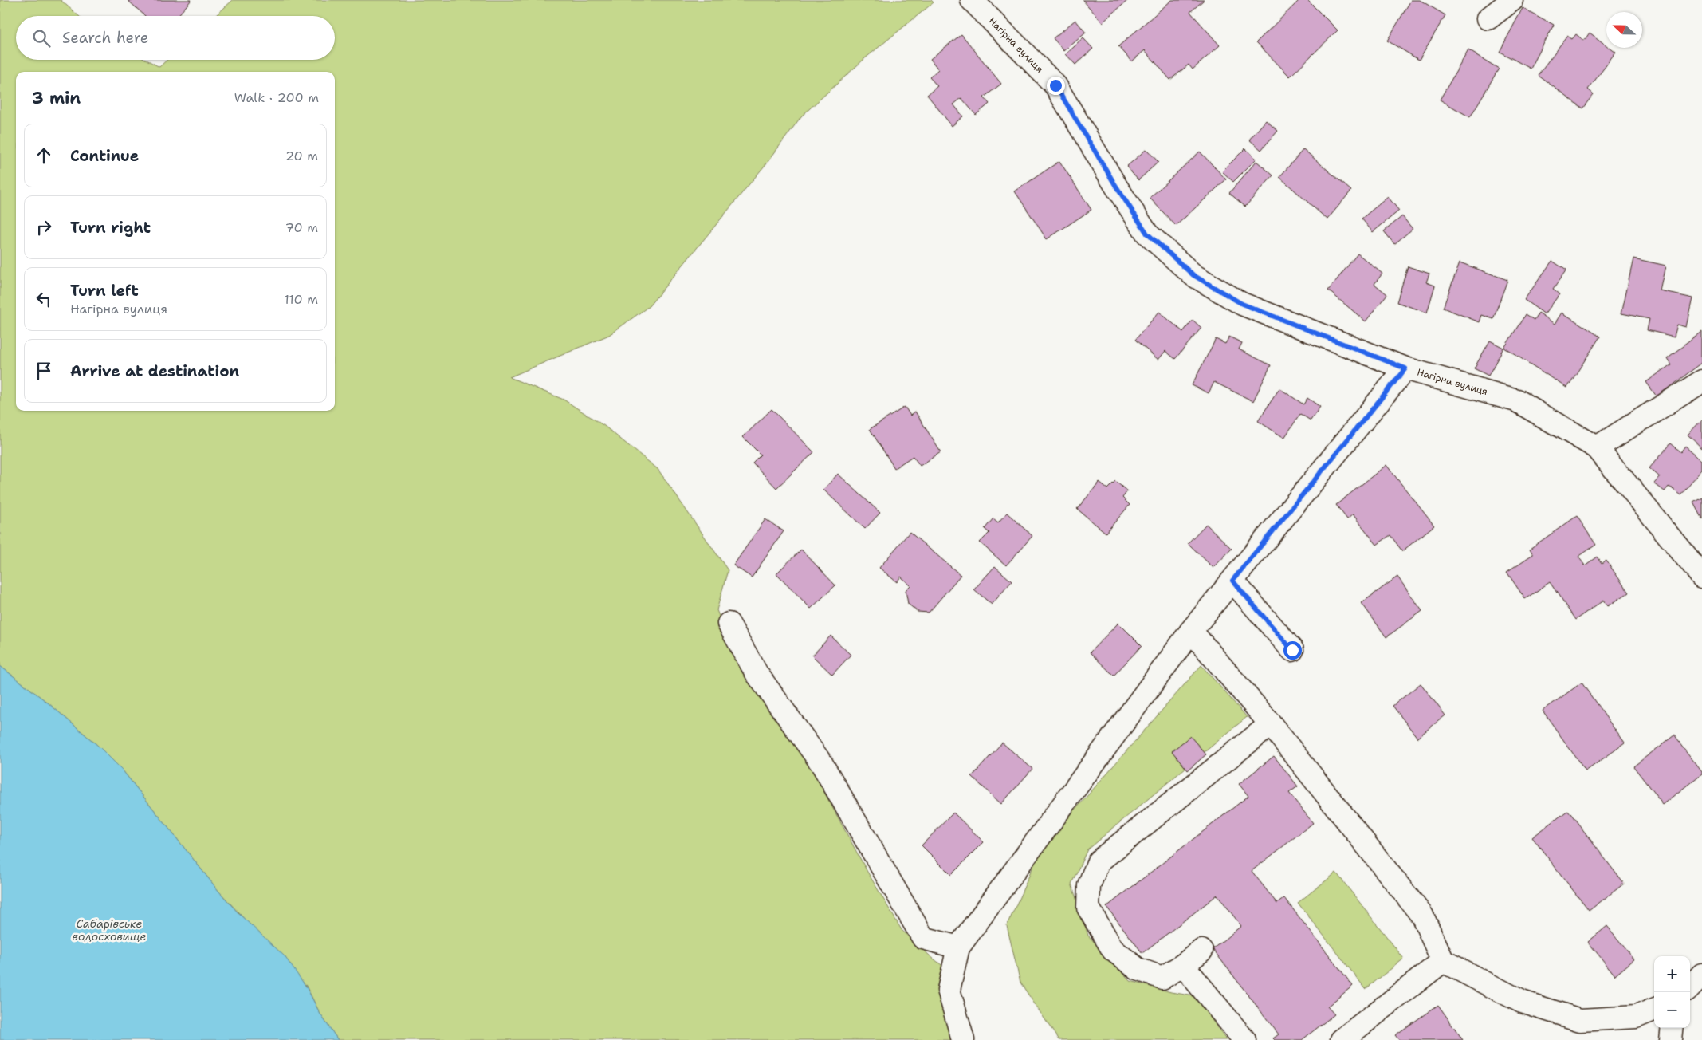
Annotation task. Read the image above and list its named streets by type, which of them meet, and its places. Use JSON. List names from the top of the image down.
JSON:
{
  "streets": {
    "street": ["Нагірна вулиця"]
  },
  "water": ["Сабарівське водосховище"],
  "north": "left",
  "page": {
    "search": "Search here",
    "heading": ["3 min", "Walk · 200 m"],
    "list": [
      ["Continue", "20 m"],
      ["Turn right", "70 m"],
      ["Turn left", "Нагірна вулиця", "110 m"],
      "Arrive at destination"
    ],
    "map_buttons": ["+", "−"]
  }
}
